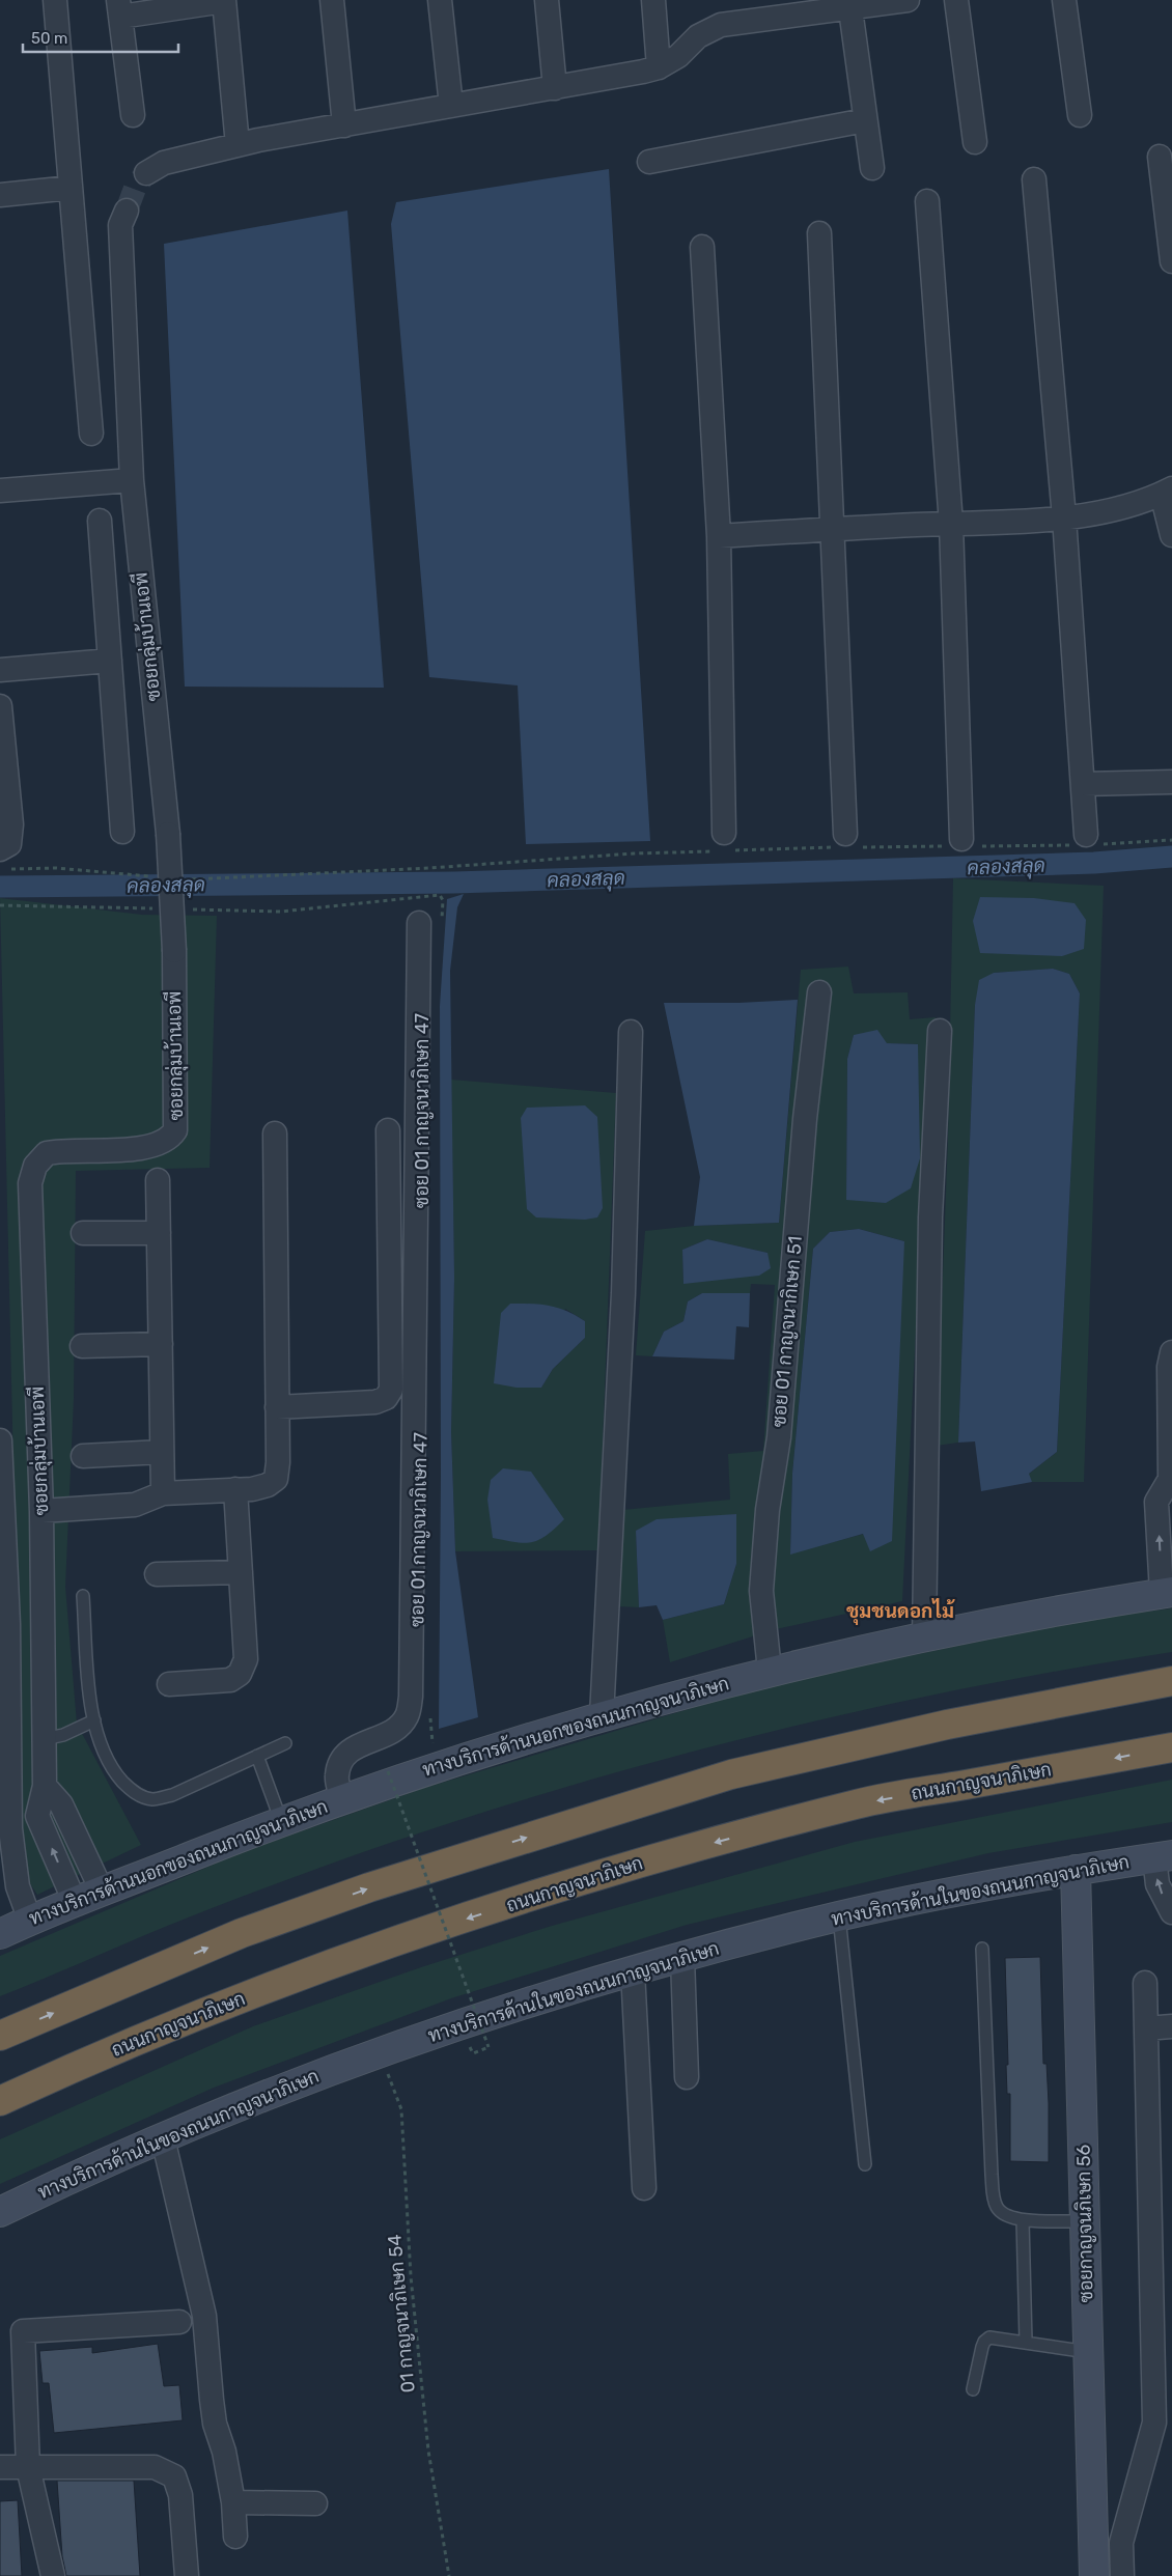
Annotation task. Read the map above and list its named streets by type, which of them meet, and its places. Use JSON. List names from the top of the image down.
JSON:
{
  "streets": {
    "highway": ["ถนนกาญจนาภิเษก"],
    "main road": ["ทางบริการด้านนอกของถนนกาญจนาภิเษก", "ทางบริการด้านในของถนนกาญจนาภิเษก", "ซอยกาญจนภิเษก 56"],
    "street": ["ซอยกลุ่มบ้านเอพี", "ซอย 01 กาญจนากิเษก 51"],
    "path": ["01 กาญจนาภิเษก 54"]
  },
  "crossings": [
    ["ซอยกลุ่มบ้านเอพี", "ทางบริการด้านนอกของถนนกาญจนาภิเษก"],
    ["ซอย 01 กาญจนากิเษก 51", "ทางบริการด้านนอกของถนนกาญจนาภิเษก"],
    ["ทางบริการด้านในของถนนกาญจนาภิเษก", "ซอยกาญจนภิเษก 56"],
    ["ทางบริการด้านในของถนนกาญจนาภิเษก", "01 กาญจนาภิเษก 54"]
  ],
  "districts": ["ชุมชนดอกไม้"],
  "water": ["คลองสลุด"],
  "scale_bar": "50 m"
}
